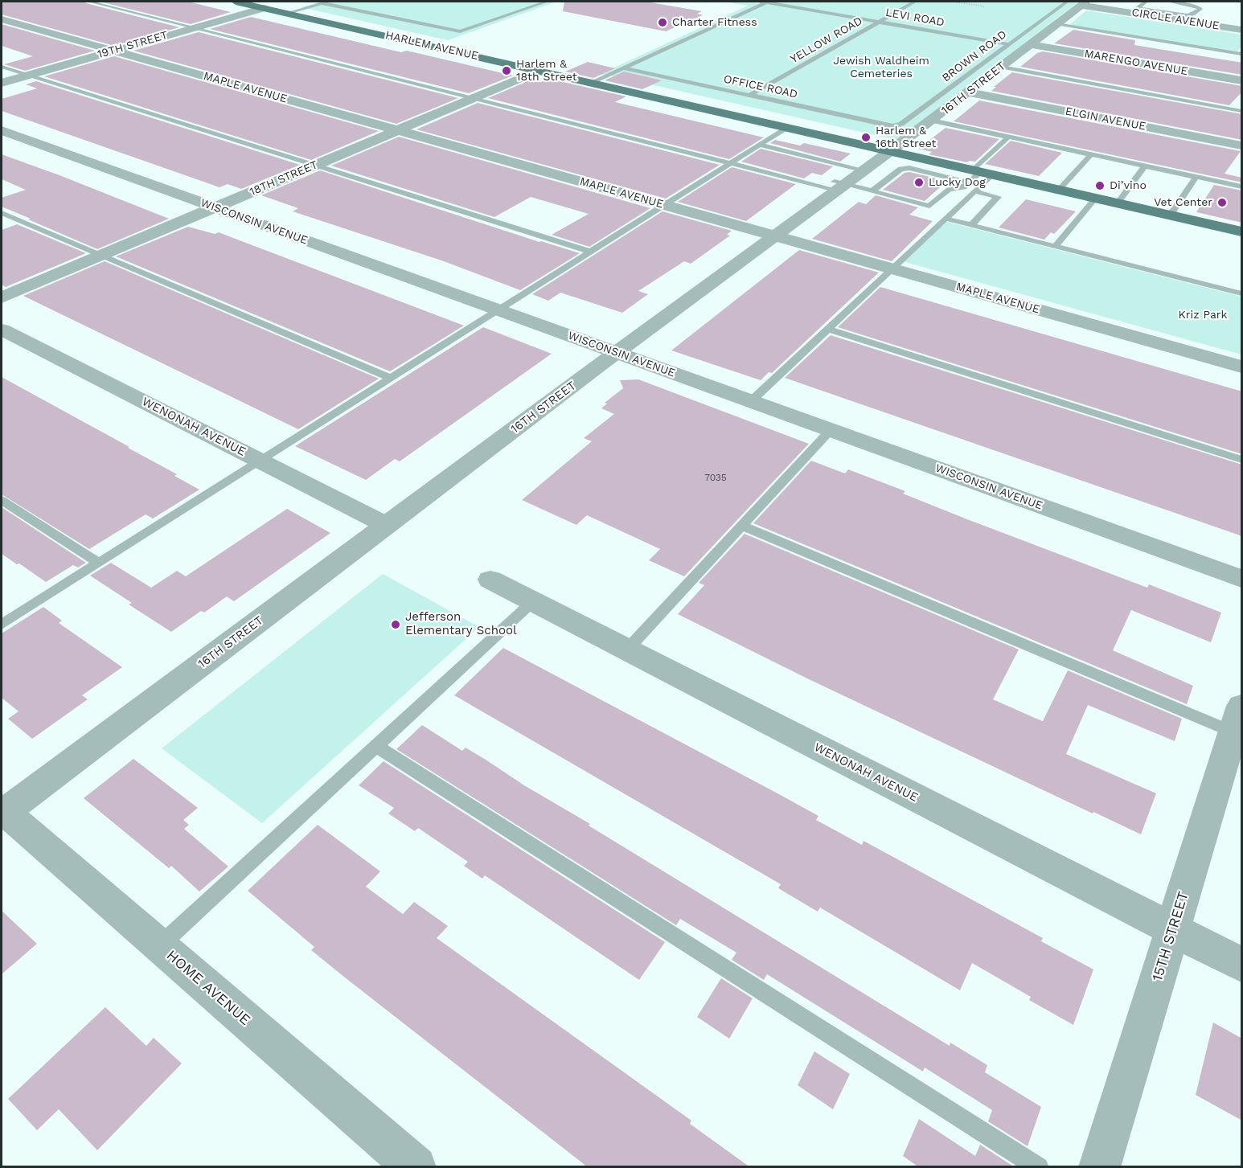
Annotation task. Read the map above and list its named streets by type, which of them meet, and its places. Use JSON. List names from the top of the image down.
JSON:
{
  "streets": {
    "main road": ["HARLEM AVENUE"],
    "street": [
      "CIRCLE AVENUE",
      "19TH STREET",
      "MARENGO AVENUE",
      "MAPLE AVENUE",
      "16TH STREET",
      "ELGIN AVENUE",
      "18TH STREET",
      "WISCONSIN AVENUE",
      "WENONAH AVENUE",
      "15TH STREET",
      "HOME AVENUE"
    ],
    "lane": [
      "LEVI ROAD",
      "YELLOW ROAD",
      "BROWN ROAD",
      "OFFICE ROAD"
    ]
  },
  "crossings": [
    ["LEVI ROAD", "YELLOW ROAD"],
    ["LEVI ROAD", "BROWN ROAD"],
    ["CIRCLE AVENUE", "16TH STREET"],
    ["YELLOW ROAD", "OFFICE ROAD"],
    ["19TH STREET", "HARLEM AVENUE"],
    ["19TH STREET", "MAPLE AVENUE"],
    ["HARLEM AVENUE", "16TH STREET"],
    ["HARLEM AVENUE", "18TH STREET"],
    ["BROWN ROAD", "OFFICE ROAD"],
    ["MARENGO AVENUE", "16TH STREET"],
    ["MAPLE AVENUE", "16TH STREET"],
    ["MAPLE AVENUE", "18TH STREET"],
    ["16TH STREET", "ELGIN AVENUE"],
    ["16TH STREET", "WISCONSIN AVENUE"],
    ["16TH STREET", "WENONAH AVENUE"],
    ["16TH STREET", "HOME AVENUE"],
    ["18TH STREET", "WISCONSIN AVENUE"],
    ["WENONAH AVENUE", "15TH STREET"]
  ],
  "parks": ["Jewish Waldheim Cemeteries", "Kriz Park"],
  "places": [
    "Charter Fitness",
    "Harlem & 18th Street",
    "Harlem & 16th Street",
    "Lucky Dog",
    "Di’vino",
    "Vet Center",
    "Jefferson Elementary School"
  ],
  "house_numbers": ["7035"]
}
